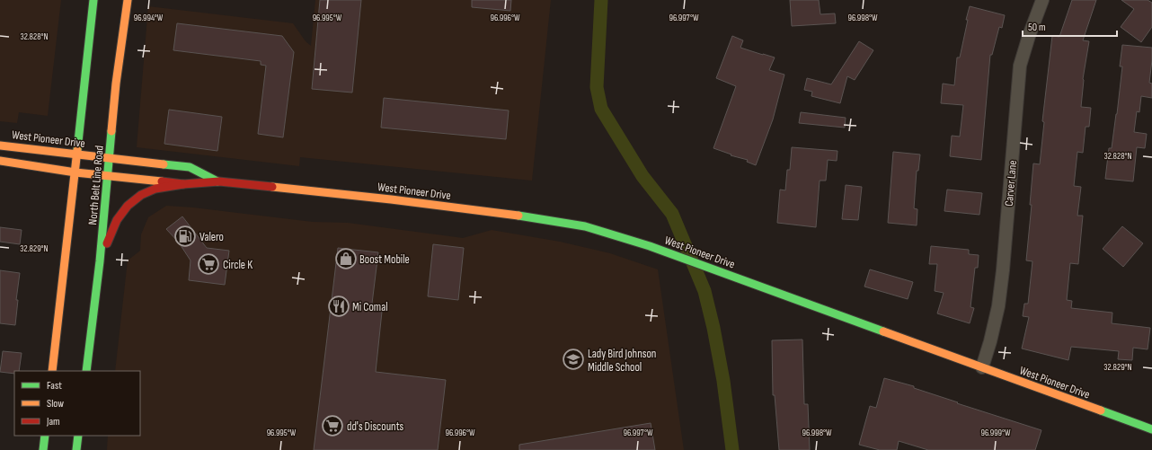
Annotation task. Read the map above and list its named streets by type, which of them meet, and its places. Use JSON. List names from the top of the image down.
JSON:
{
  "streets": {
    "main road": ["West Pioneer Drive", "North Belt Line Road"],
    "street": ["Carver Lane"]
  },
  "crossings": [
    ["West Pioneer Drive", "Carver Lane"],
    ["West Pioneer Drive", "North Belt Line Road"]
  ],
  "places": {
    "fuel station": ["Valero"],
    "shop": ["Boost Mobile"],
    "supermarket": ["Circle K", "dd's Discounts"],
    "restaurant": ["Mi Comal"],
    "school or university": ["Lady Bird Johnson Middle School"]
  },
  "legend": ["Fast", "Slow", "Jam"],
  "scale_bar": "50 m",
  "coordinates": [
    "96.994°W",
    "96.995°W",
    "96.996°W",
    "96.997°W",
    "96.998°W",
    "32.828°N",
    "32.829°N",
    "96.999°W"
  ]
}
